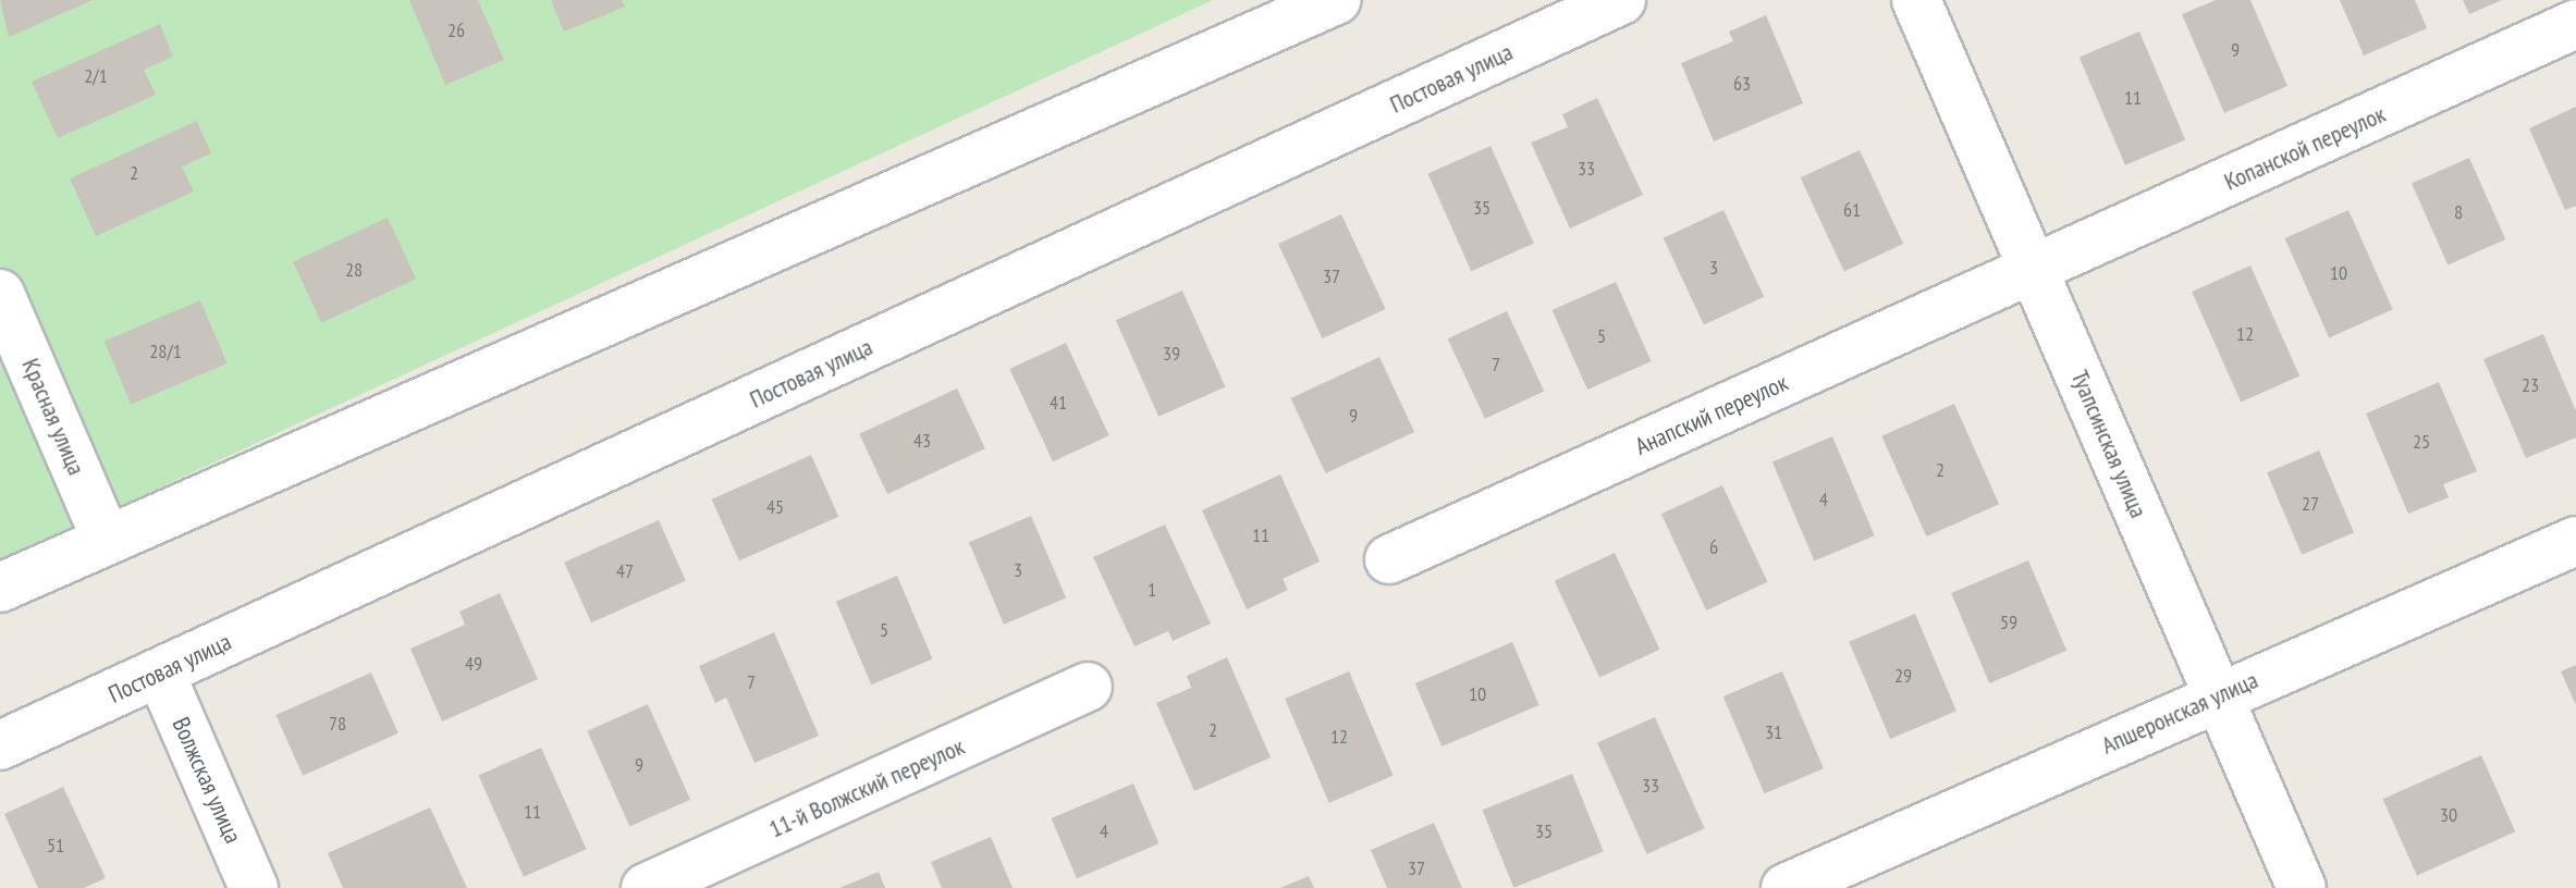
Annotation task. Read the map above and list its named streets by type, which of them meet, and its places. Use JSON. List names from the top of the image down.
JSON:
{
  "streets": {
    "street": [
      "Постовая улица",
      "Копанской переулок",
      "Анапский переулок",
      "Красная улица",
      "Туапсинская улица",
      "Апшеронская улица",
      "Волжская улица",
      "11-й Волжский переулок"
    ]
  },
  "crossings": [
    ["Постовая улица", "Волжская улица"],
    ["Копанской переулок", "Анапский переулок"],
    ["Копанской переулок", "Туапсинская улица"],
    ["Анапский переулок", "Туапсинская улица"],
    ["Туапсинская улица", "Апшеронская улица"]
  ],
  "house_numbers": [
    "26",
    "9",
    "2/1",
    "63",
    "11",
    "33",
    "2",
    "35",
    "61",
    "8",
    "3",
    "28",
    "10",
    "37",
    "12",
    "5",
    "28/1",
    "39",
    "7",
    "23",
    "41",
    "9",
    "43",
    "25",
    "2",
    "4",
    "27",
    "45",
    "11",
    "6",
    "3",
    "47",
    "1",
    "59",
    "5",
    "49",
    "29",
    "7",
    "10",
    "78",
    "2",
    "31",
    "12",
    "9",
    "33",
    "11",
    "30",
    "4",
    "35",
    "51",
    "37"
  ]
}
